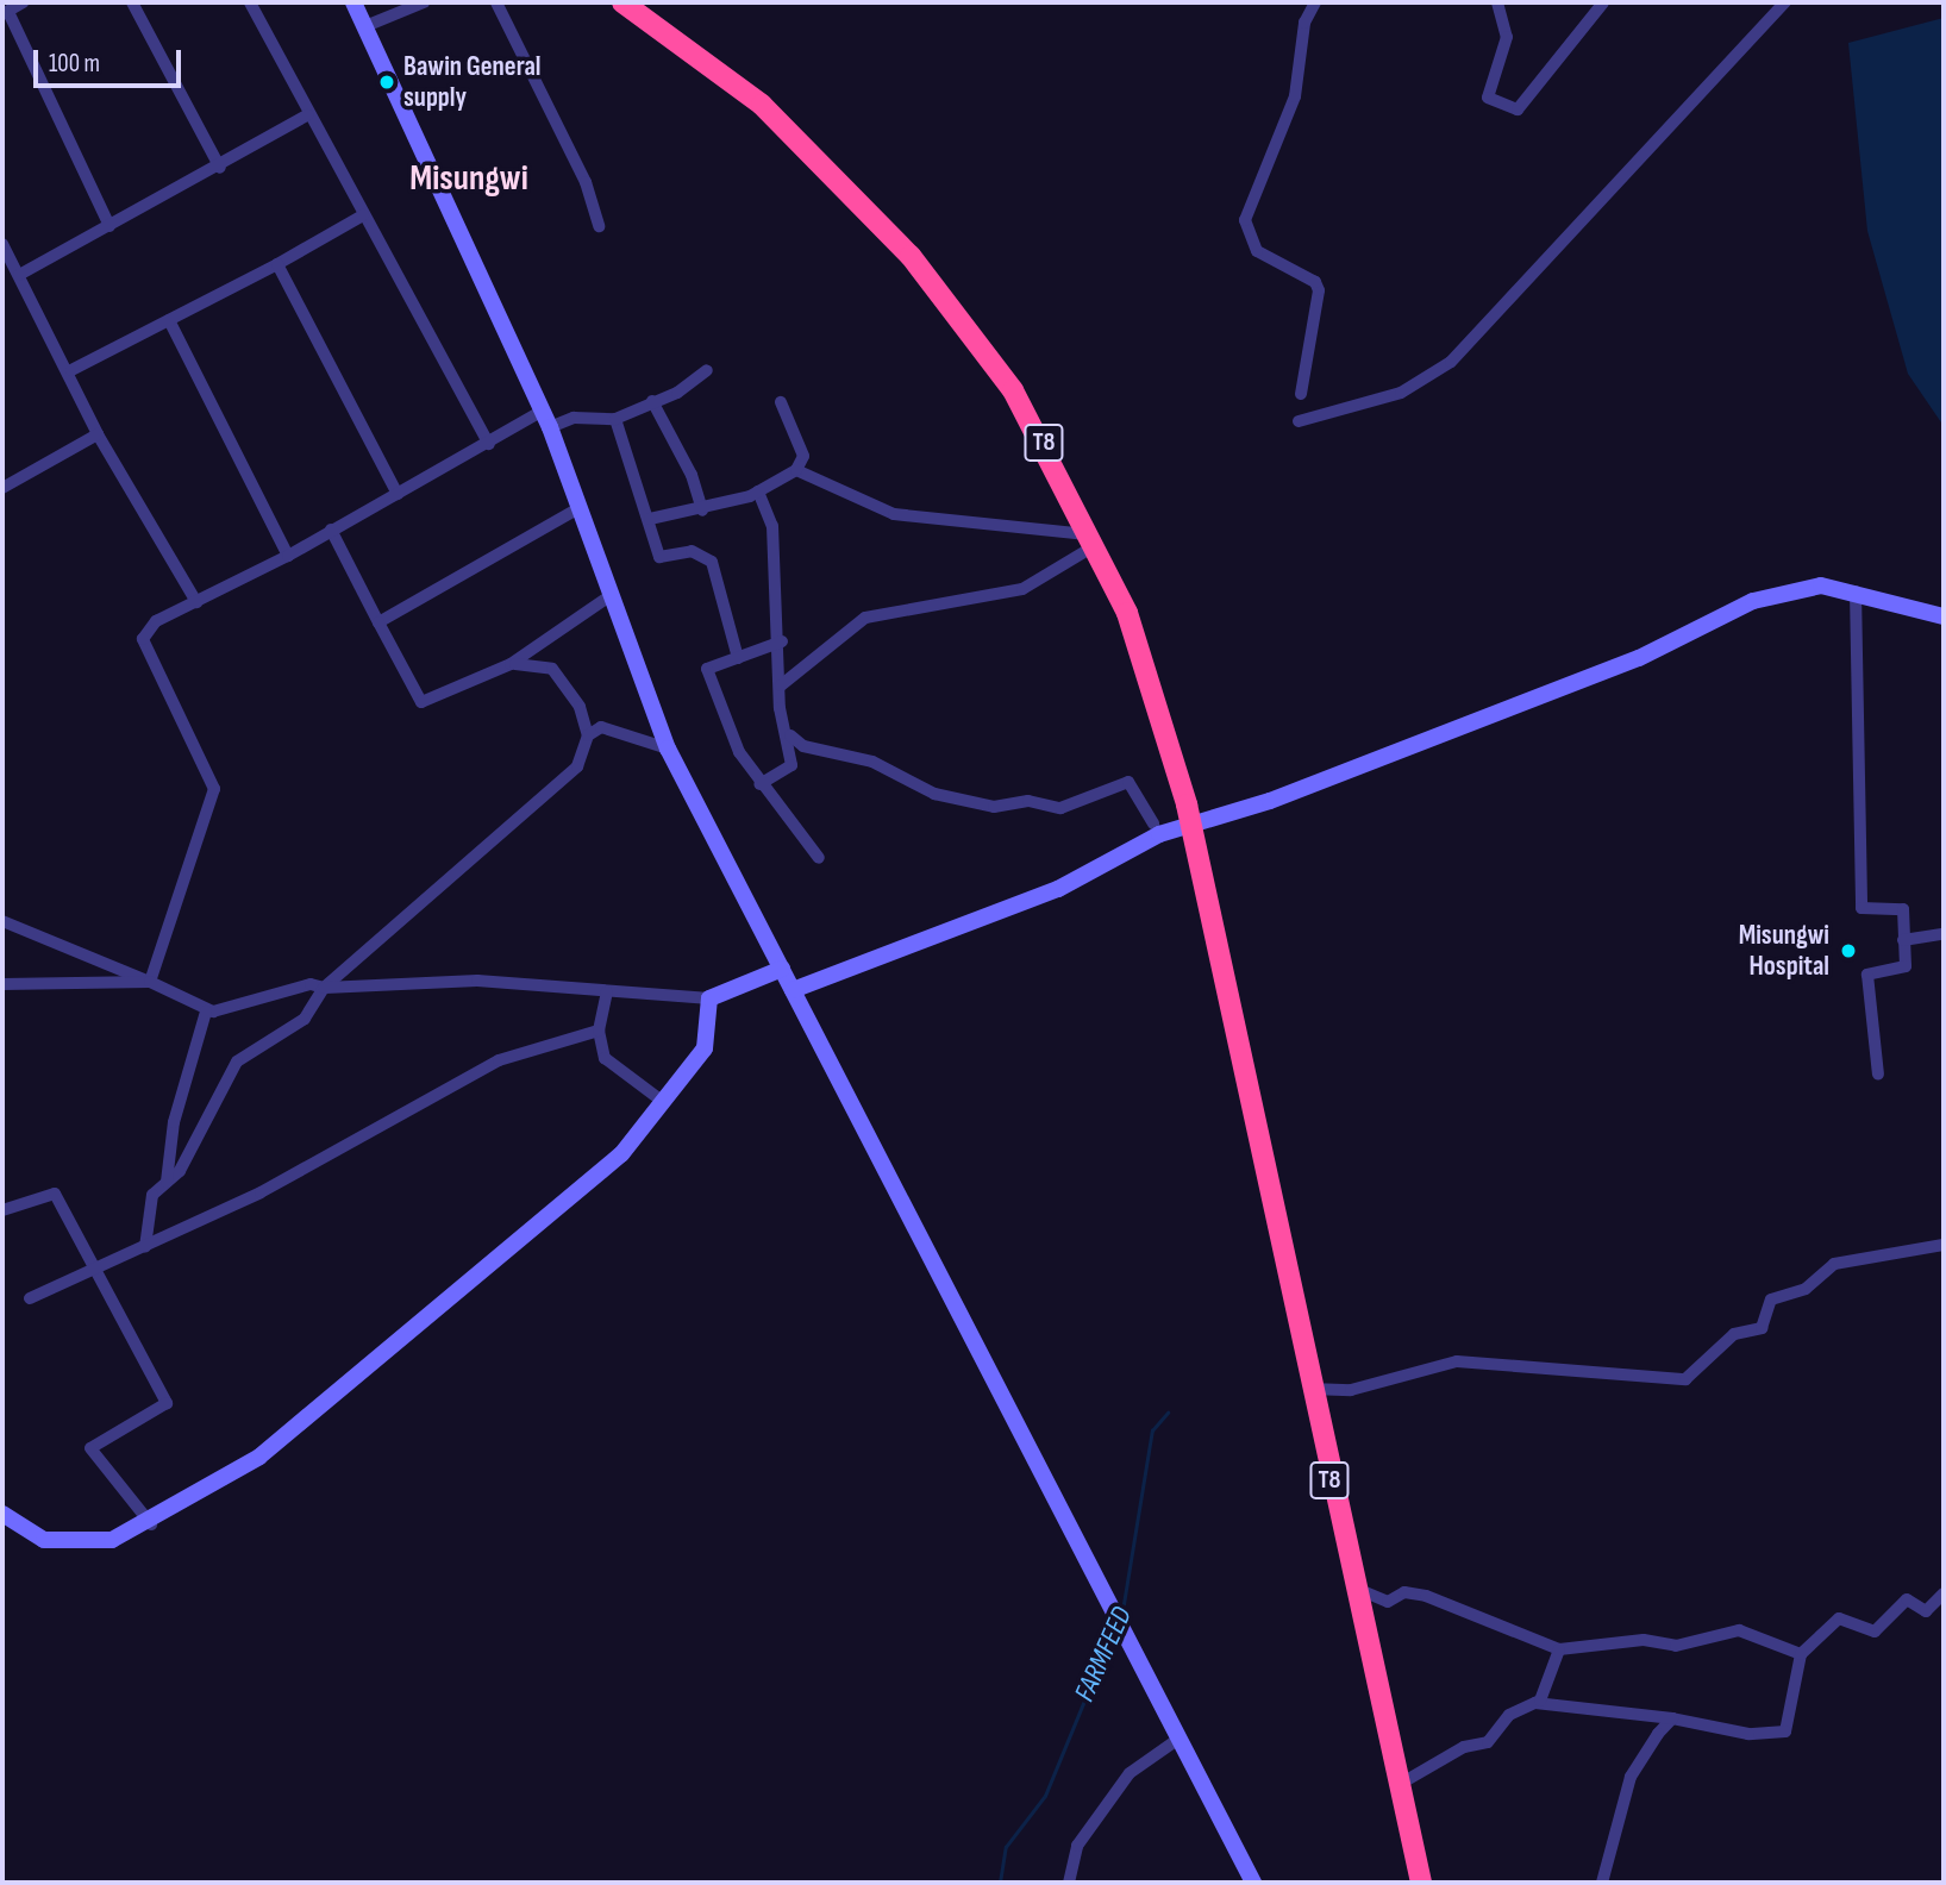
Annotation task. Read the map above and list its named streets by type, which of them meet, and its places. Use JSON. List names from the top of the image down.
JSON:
{
  "streets": {
    "highway": ["T8"]
  },
  "districts": ["Misungwi"],
  "water": ["FARMFEED"],
  "places": ["Bawin General supply", "Misungwi Hospital"],
  "scale_bar": "100 m"
}
